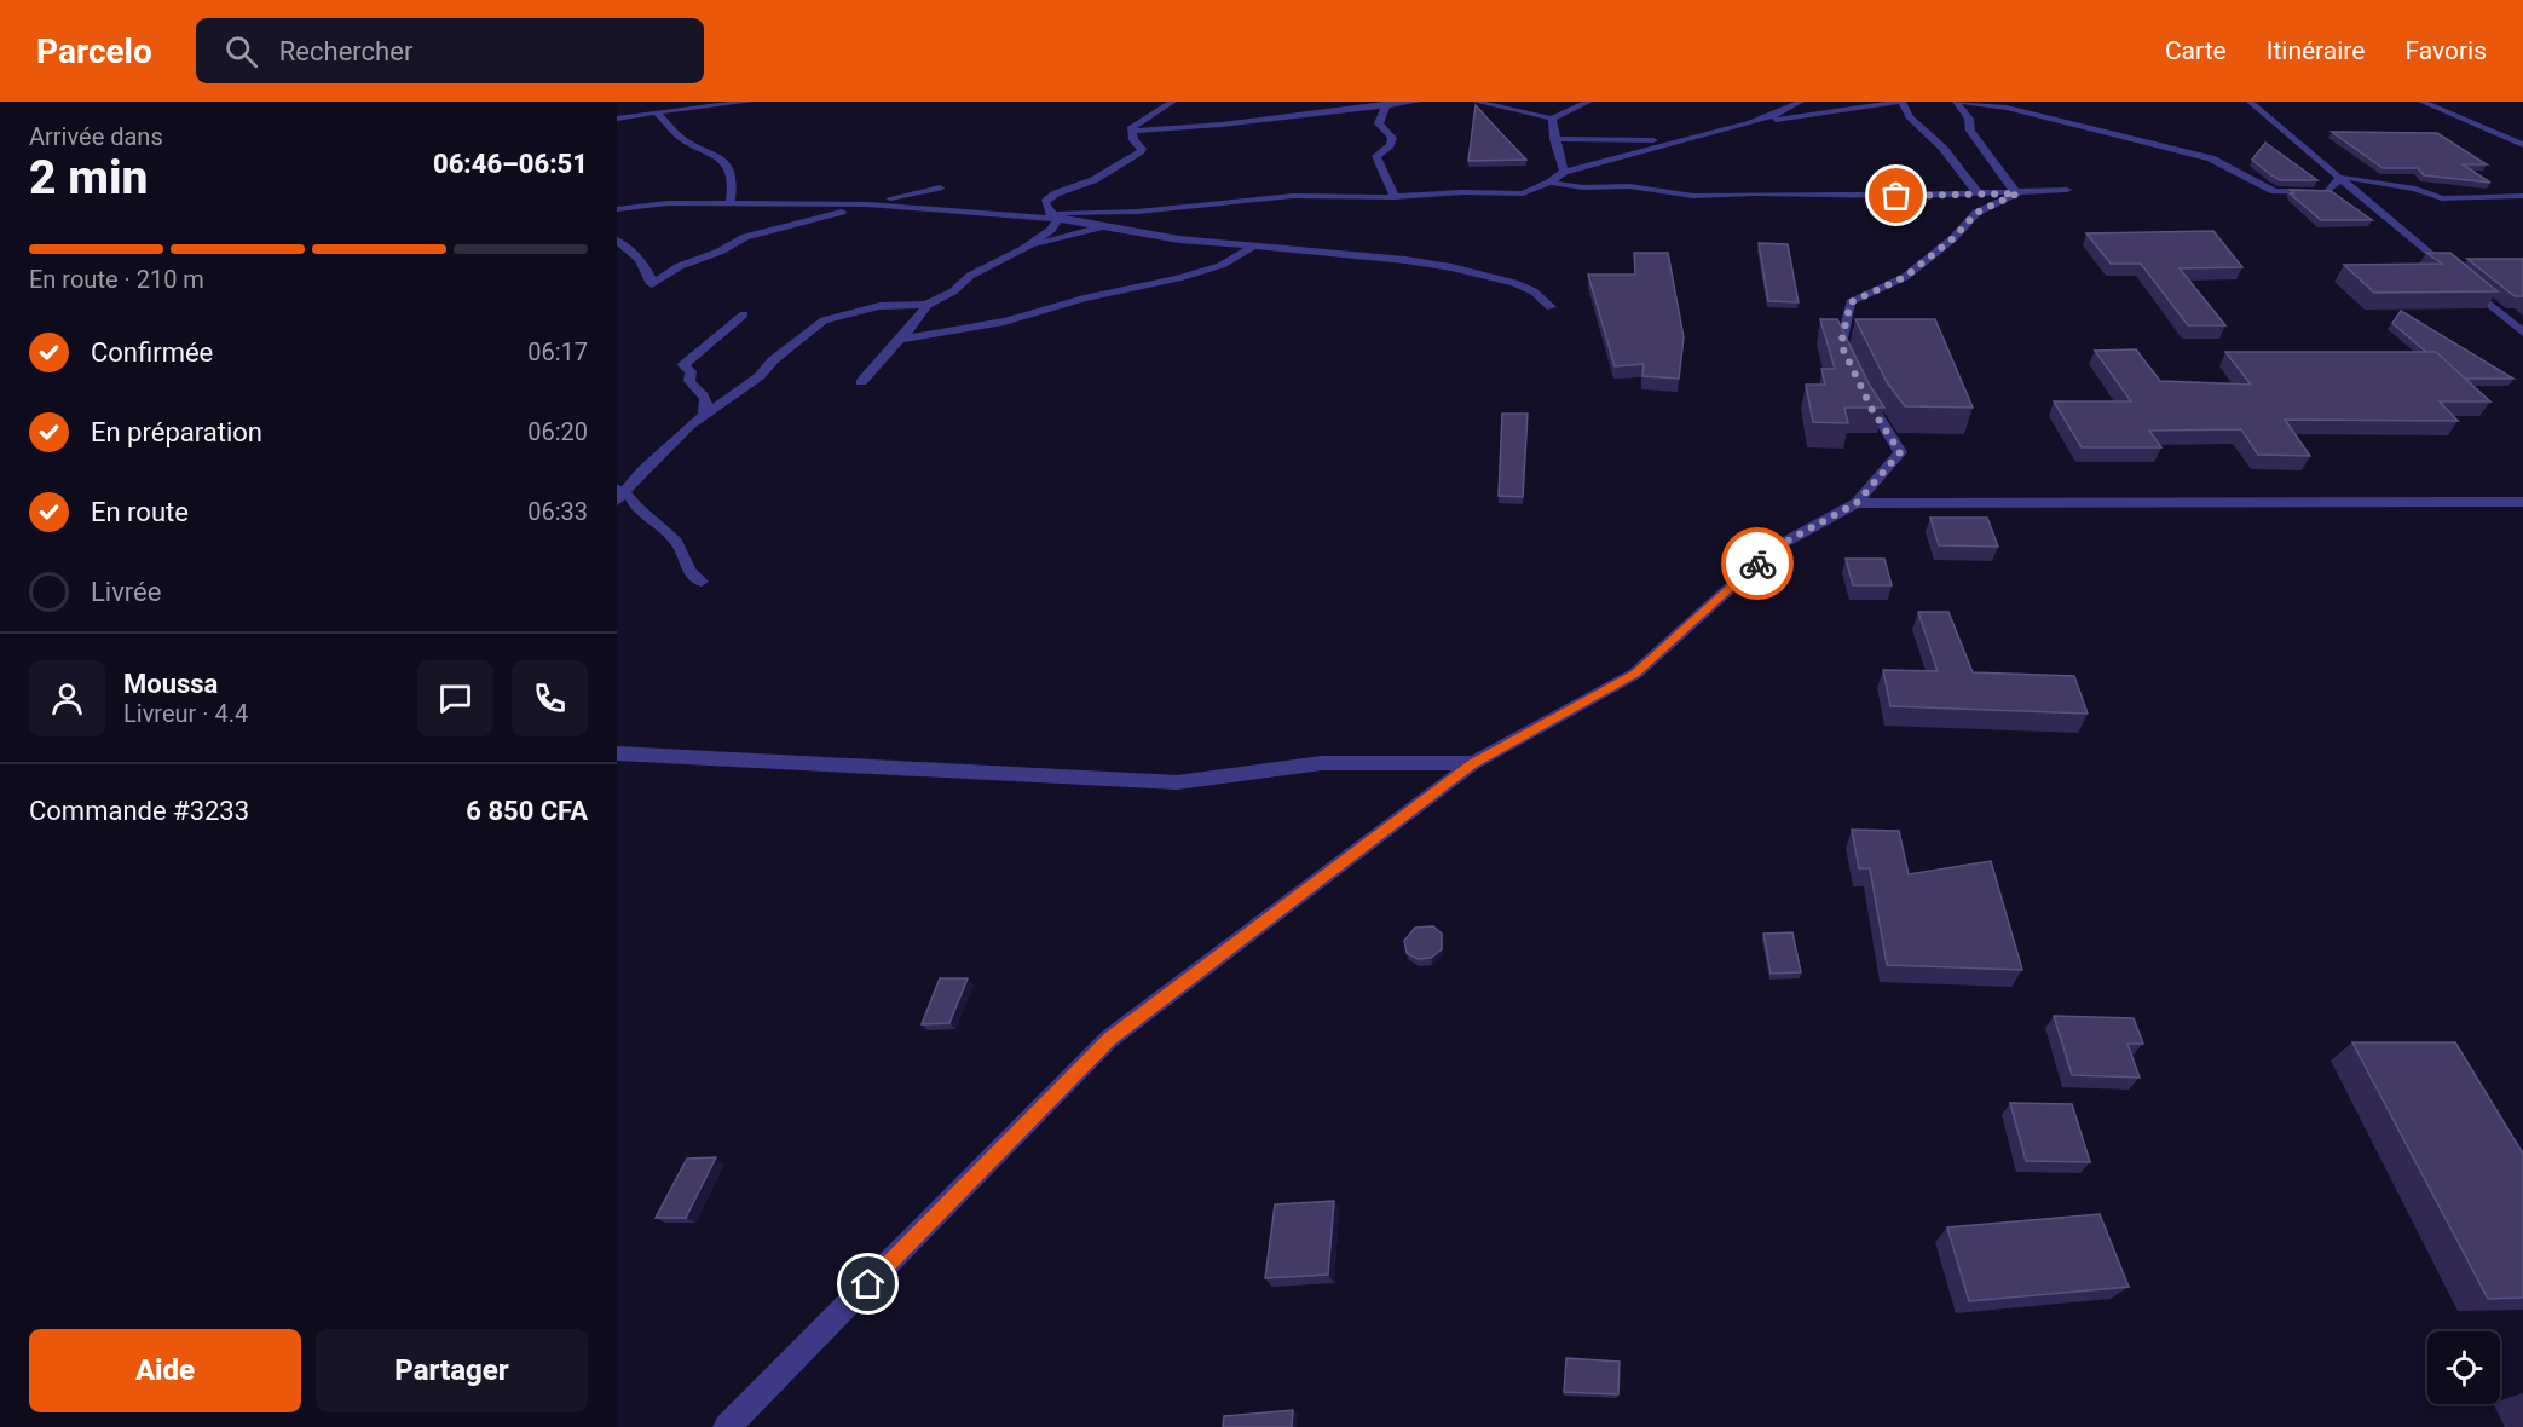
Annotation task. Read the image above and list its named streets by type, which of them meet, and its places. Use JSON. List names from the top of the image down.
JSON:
{
  "page": {
    "header": "Parcelo",
    "search": "Rechercher",
    "nav": ["Carte", "Itinéraire", "Favoris"],
    "heading": ["2 min", "Arrivée dans", "06:46–06:51"],
    "panel": [
      "Moussa",
      "Livreur · 4.4",
      "Commande #3233",
      "6 850 CFA"
    ],
    "bar": "En route · 210 m",
    "list": [
      ["Confirmée", "06:17"],
      ["En préparation", "06:20"],
      ["En route", "06:33"],
      "Livrée"
    ],
    "buttons": ["Aide", "Partager"]
  }
}
